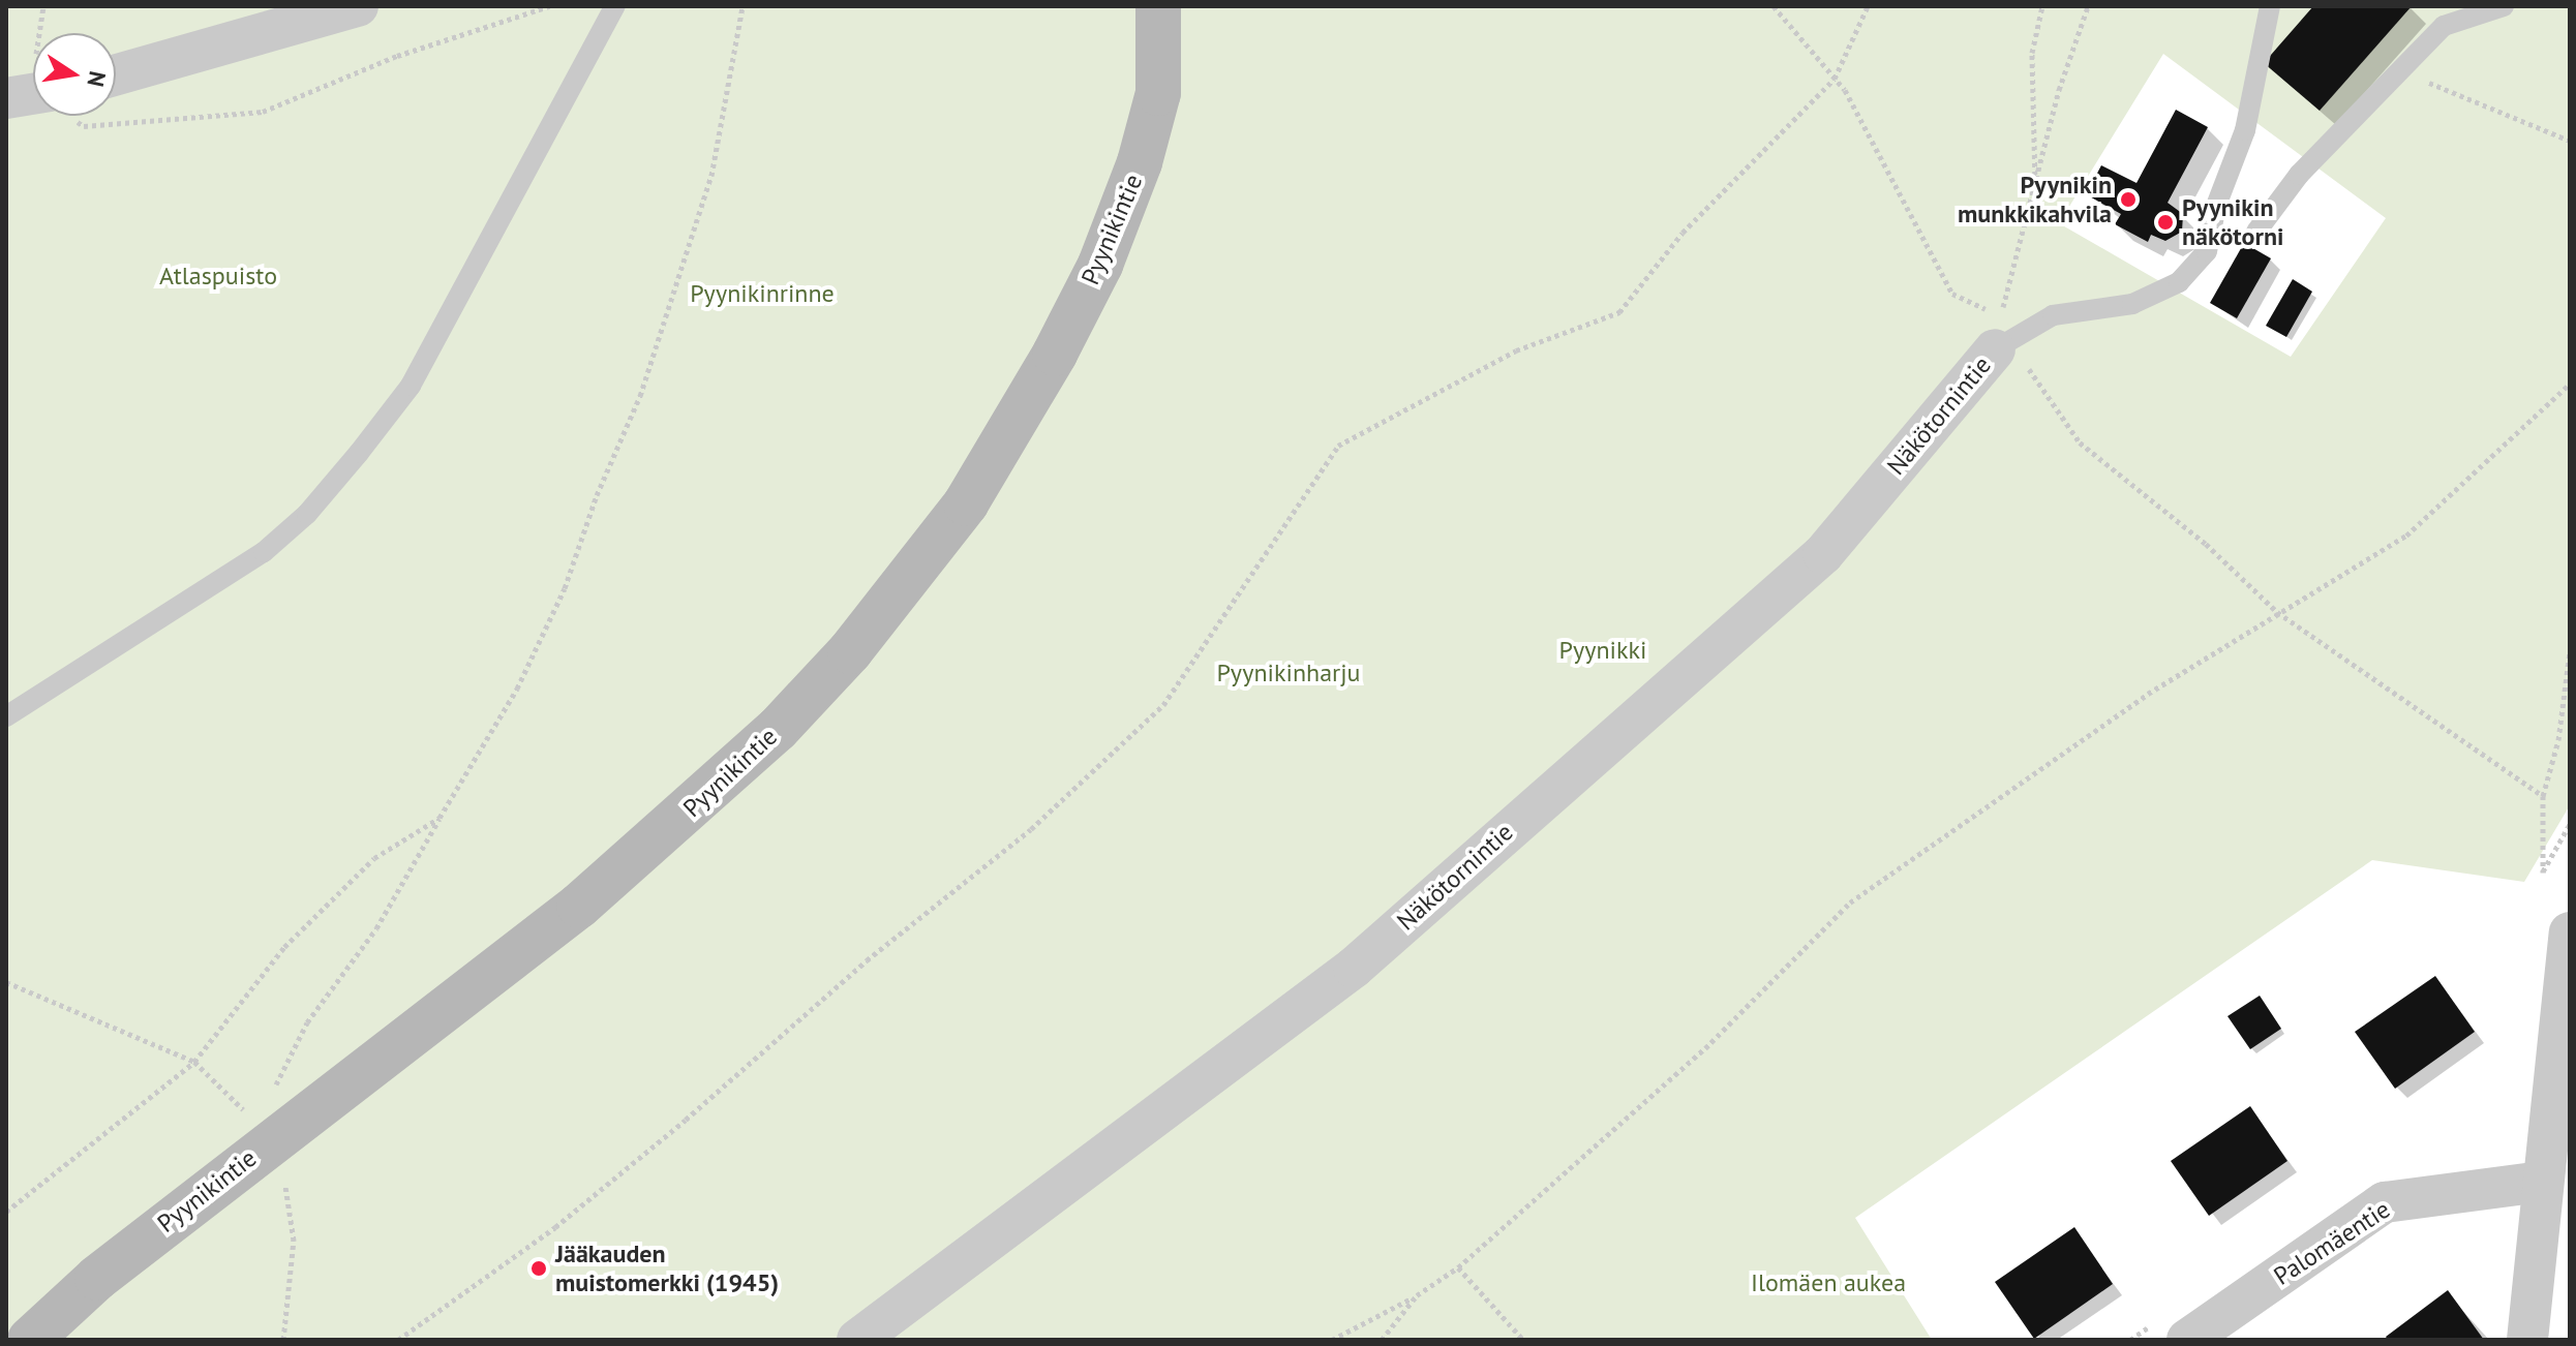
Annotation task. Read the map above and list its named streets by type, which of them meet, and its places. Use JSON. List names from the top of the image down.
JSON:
{
  "streets": {
    "street": ["Pyynikintie", "Näkötornintie", "Palomäentie"]
  },
  "parks": [
    "Atlaspuisto",
    "Pyynikinrinne",
    "Pyynikki",
    "Pyynikinharju",
    "Ilomäen aukea"
  ],
  "places": ["Pyynikin munkkikahvila", "Pyynikin näkötorni", "Jääkauden muistomerkki (1945)"],
  "north": "right"
}
